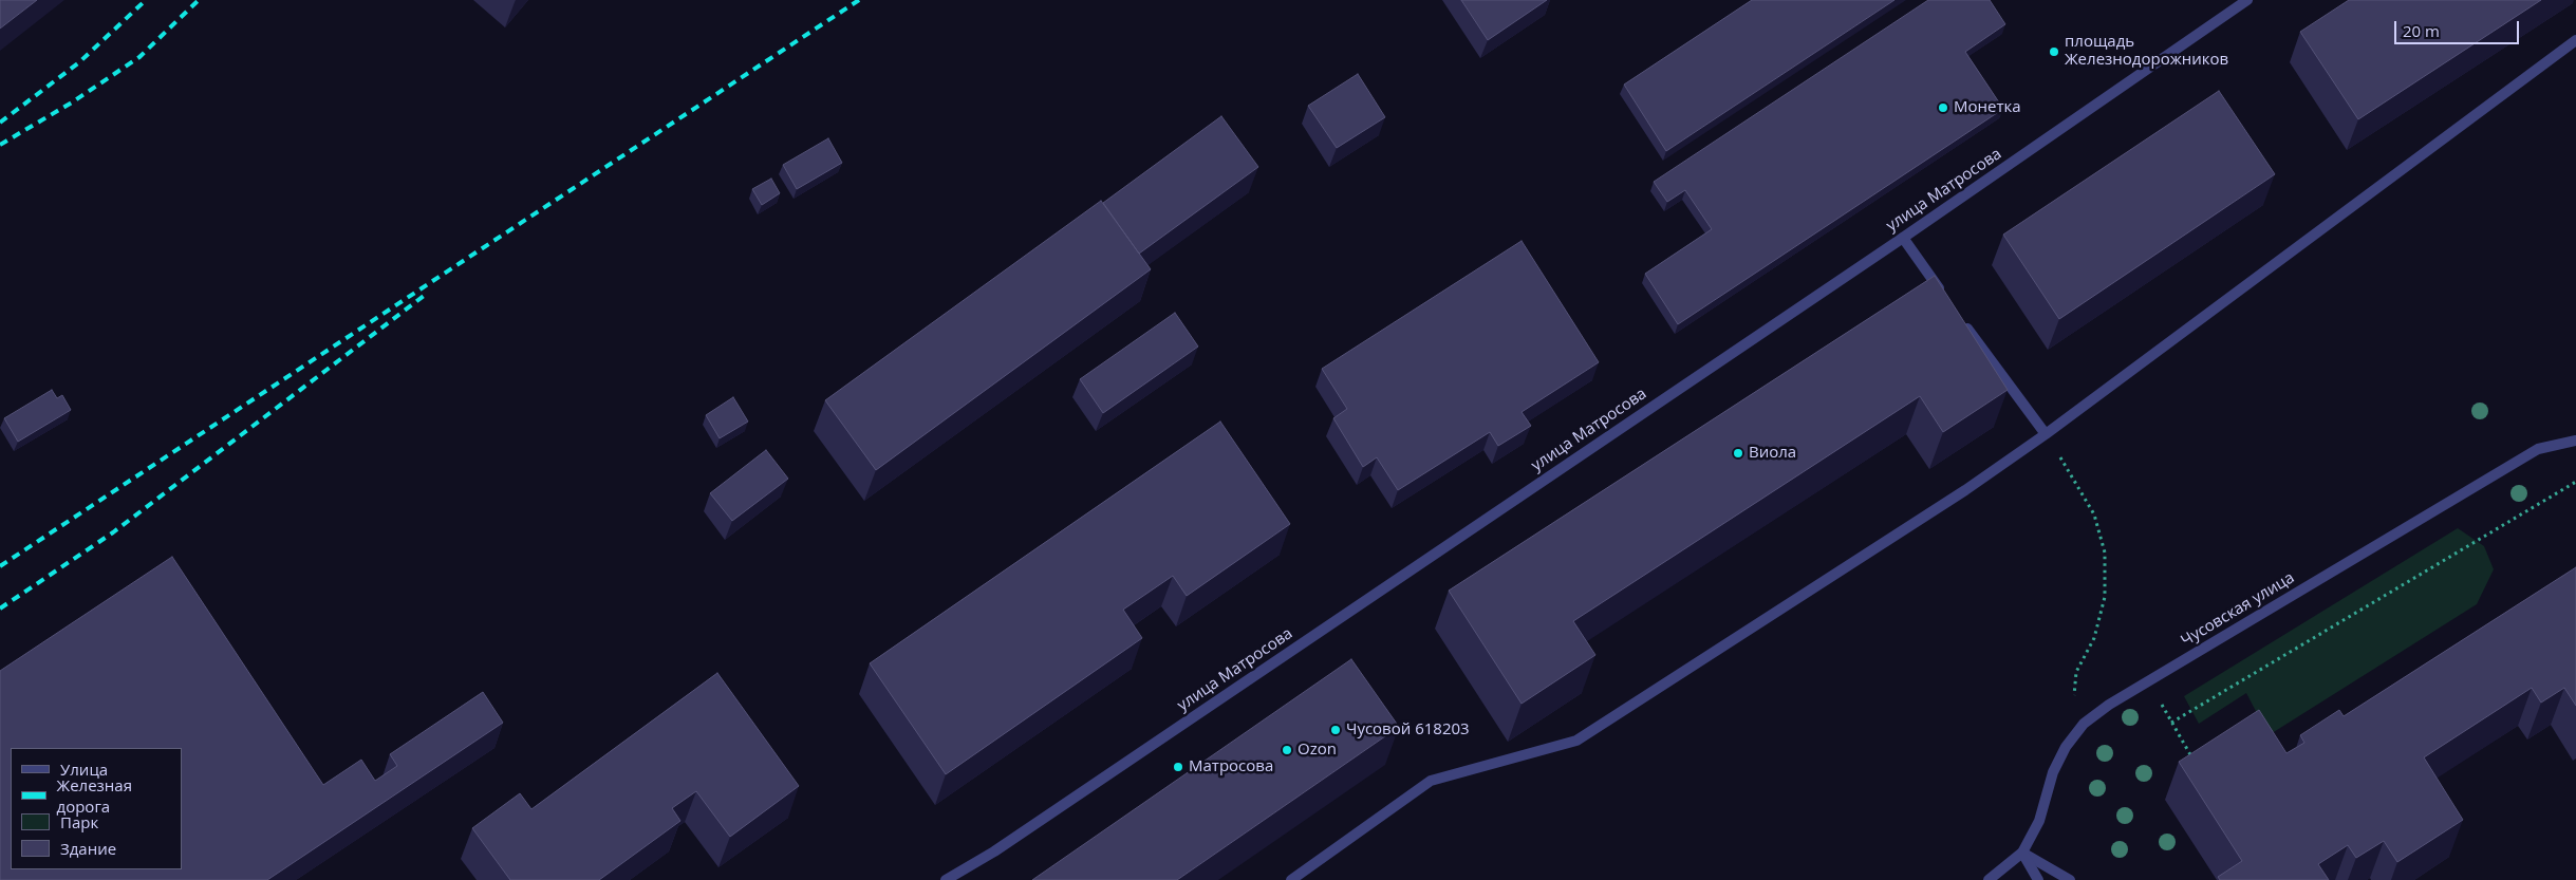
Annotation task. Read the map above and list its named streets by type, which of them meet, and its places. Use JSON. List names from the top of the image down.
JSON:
{
  "streets": {
    "street": ["улица Матросова", "Чусовская улица"]
  },
  "places": [
    "площадь Железнодорожников",
    "Монетка",
    "Виола",
    "Чусовой 618203",
    "Ozon",
    "Матросова"
  ],
  "legend": [
    "Улица",
    "Железная дорога",
    "Парк",
    "Здание"
  ],
  "scale_bar": "20 m"
}
